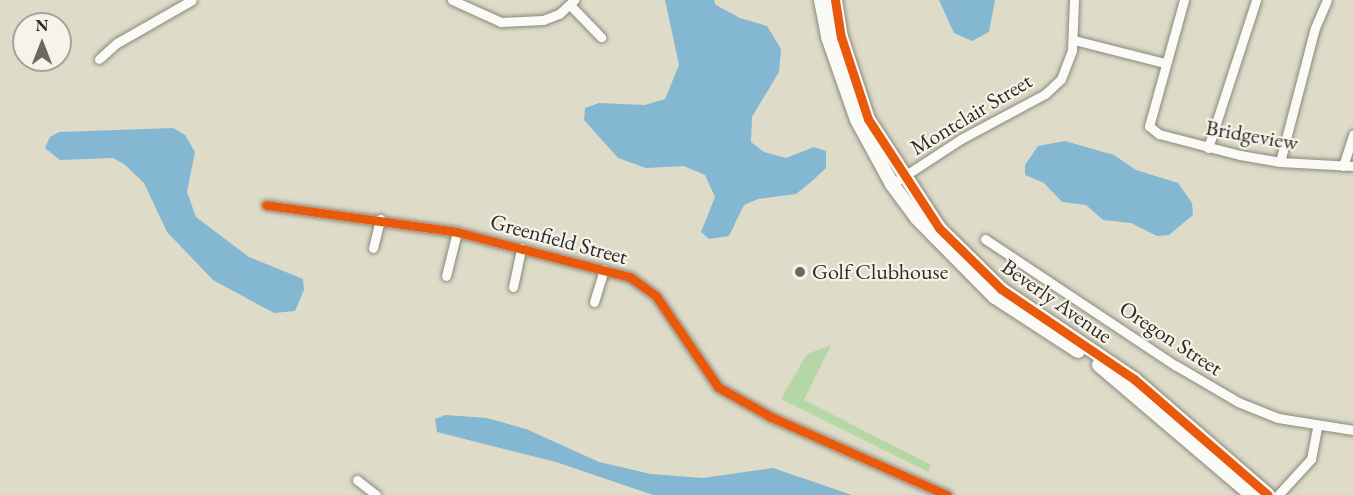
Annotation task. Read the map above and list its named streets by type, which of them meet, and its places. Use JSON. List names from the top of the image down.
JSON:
{
  "streets": {
    "street": [
      "Montclair Street",
      "Bridgeview",
      "Greenfield Street",
      "Beverly Avenue",
      "Oregon Street"
    ]
  },
  "crossings": [
    ["Montclair Street", "Beverly Avenue"]
  ],
  "places": ["Golf Clubhouse"],
  "north": "top"
}
